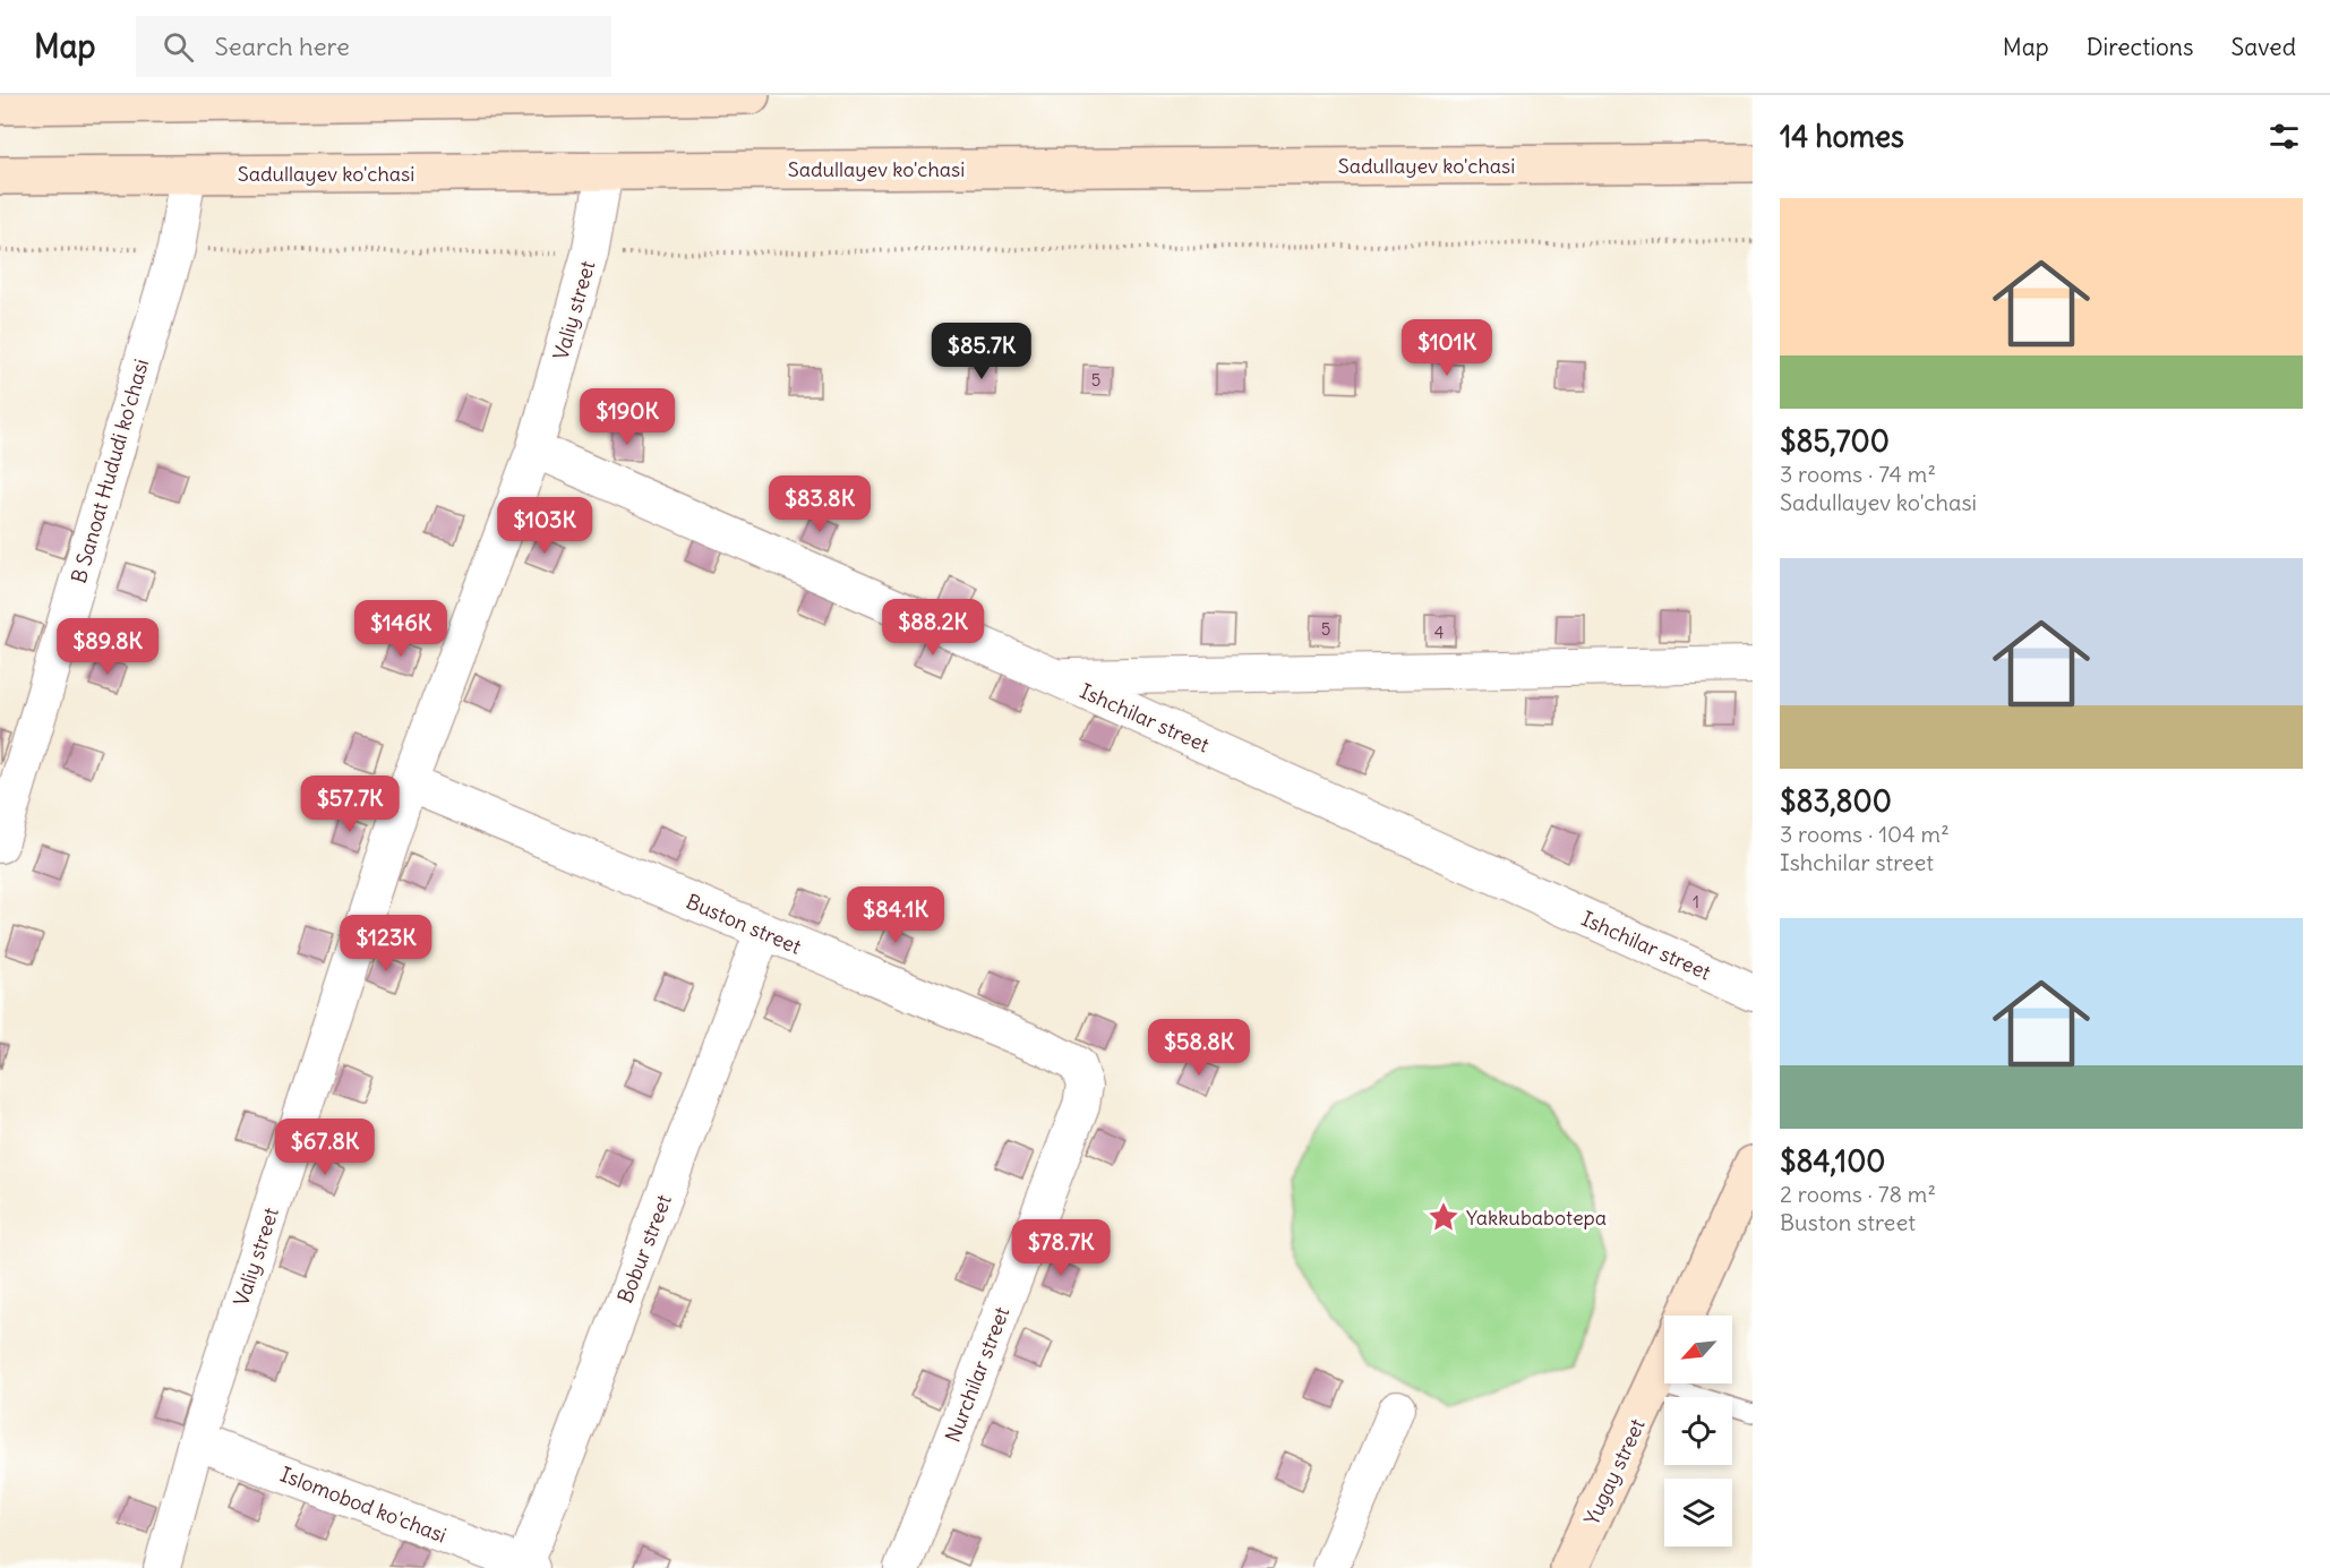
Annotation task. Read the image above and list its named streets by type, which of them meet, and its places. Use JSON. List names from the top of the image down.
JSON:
{
  "streets": {
    "main road": ["Sadullayev ko'chasi", "Yugay street"],
    "street": [
      "Valiy street",
      "B Sanoat Hududi ko'chasi",
      "Ishchilar street",
      "Buston street",
      "Bobur street",
      "Nurchilar street",
      "Islomobod ko'chasi"
    ]
  },
  "crossings": [
    ["Sadullayev ko'chasi", "Valiy street"],
    ["Sadullayev ko'chasi", "B Sanoat Hududi ko'chasi"],
    ["Valiy street", "Ishchilar street"],
    ["Valiy street", "Buston street"],
    ["Valiy street", "Islomobod ko'chasi"],
    ["Buston street", "Bobur street"],
    ["Buston street", "Nurchilar street"],
    ["Bobur street", "Islomobod ko'chasi"]
  ],
  "places": {
    "place": ["Yakkubabotepa"]
  },
  "house_numbers": [
    "5",
    "5",
    "4",
    "1"
  ],
  "north": "bottom left",
  "page": {
    "header": "Map",
    "search": "Search here",
    "nav": ["Map", "Directions", "Saved"],
    "heading": "14 homes",
    "list": [
      {
        "name": "$85,700",
        "note": "3 rooms · 74 m² · Sadullayev ko'chasi"
      },
      {
        "name": "$83,800",
        "note": "3 rooms · 104 m² · Ishchilar street"
      },
      {
        "name": "$84,100",
        "note": "2 rooms · 78 m² · Buston street"
      }
    ],
    "price": [
      "$101K",
      "$85.7K",
      "$190K",
      "$83.8K",
      "$103K",
      "$88.2K",
      "$146K",
      "$89.8K",
      "$57.7K",
      "$84.1K",
      "$123K",
      "$58.8K",
      "$67.8K",
      "$78.7K"
    ]
  }
}
